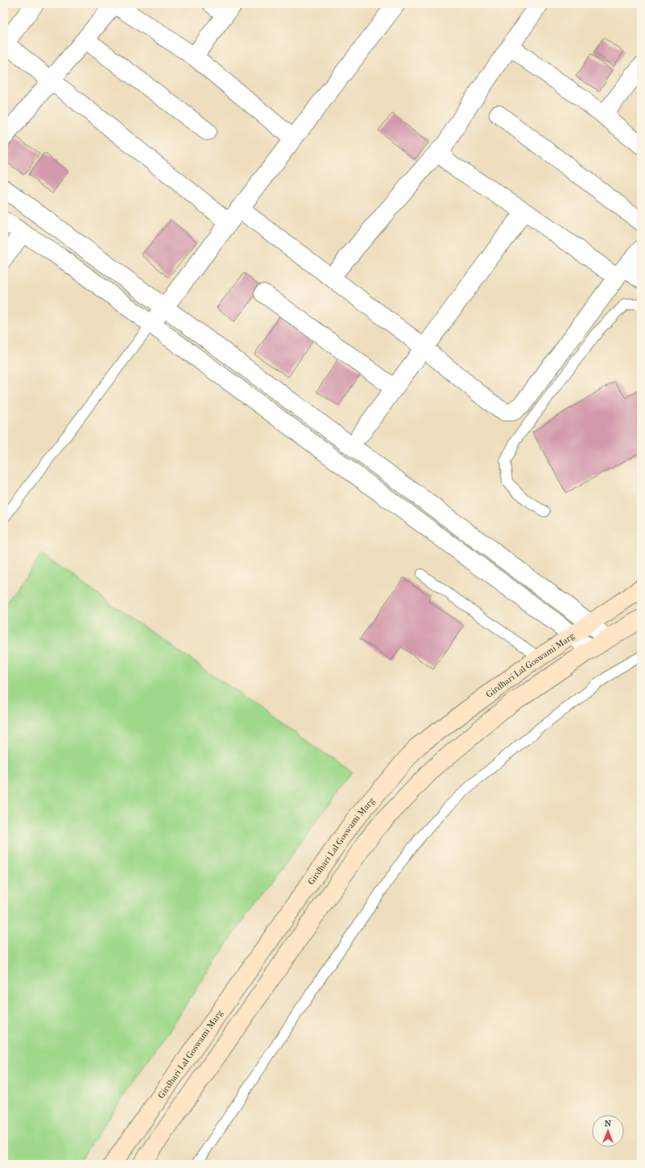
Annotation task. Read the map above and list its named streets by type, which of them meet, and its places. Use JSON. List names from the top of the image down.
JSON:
{
  "streets": {
    "main road": ["Girdhari Lal Goswami Marg"]
  },
  "north": "top"
}
